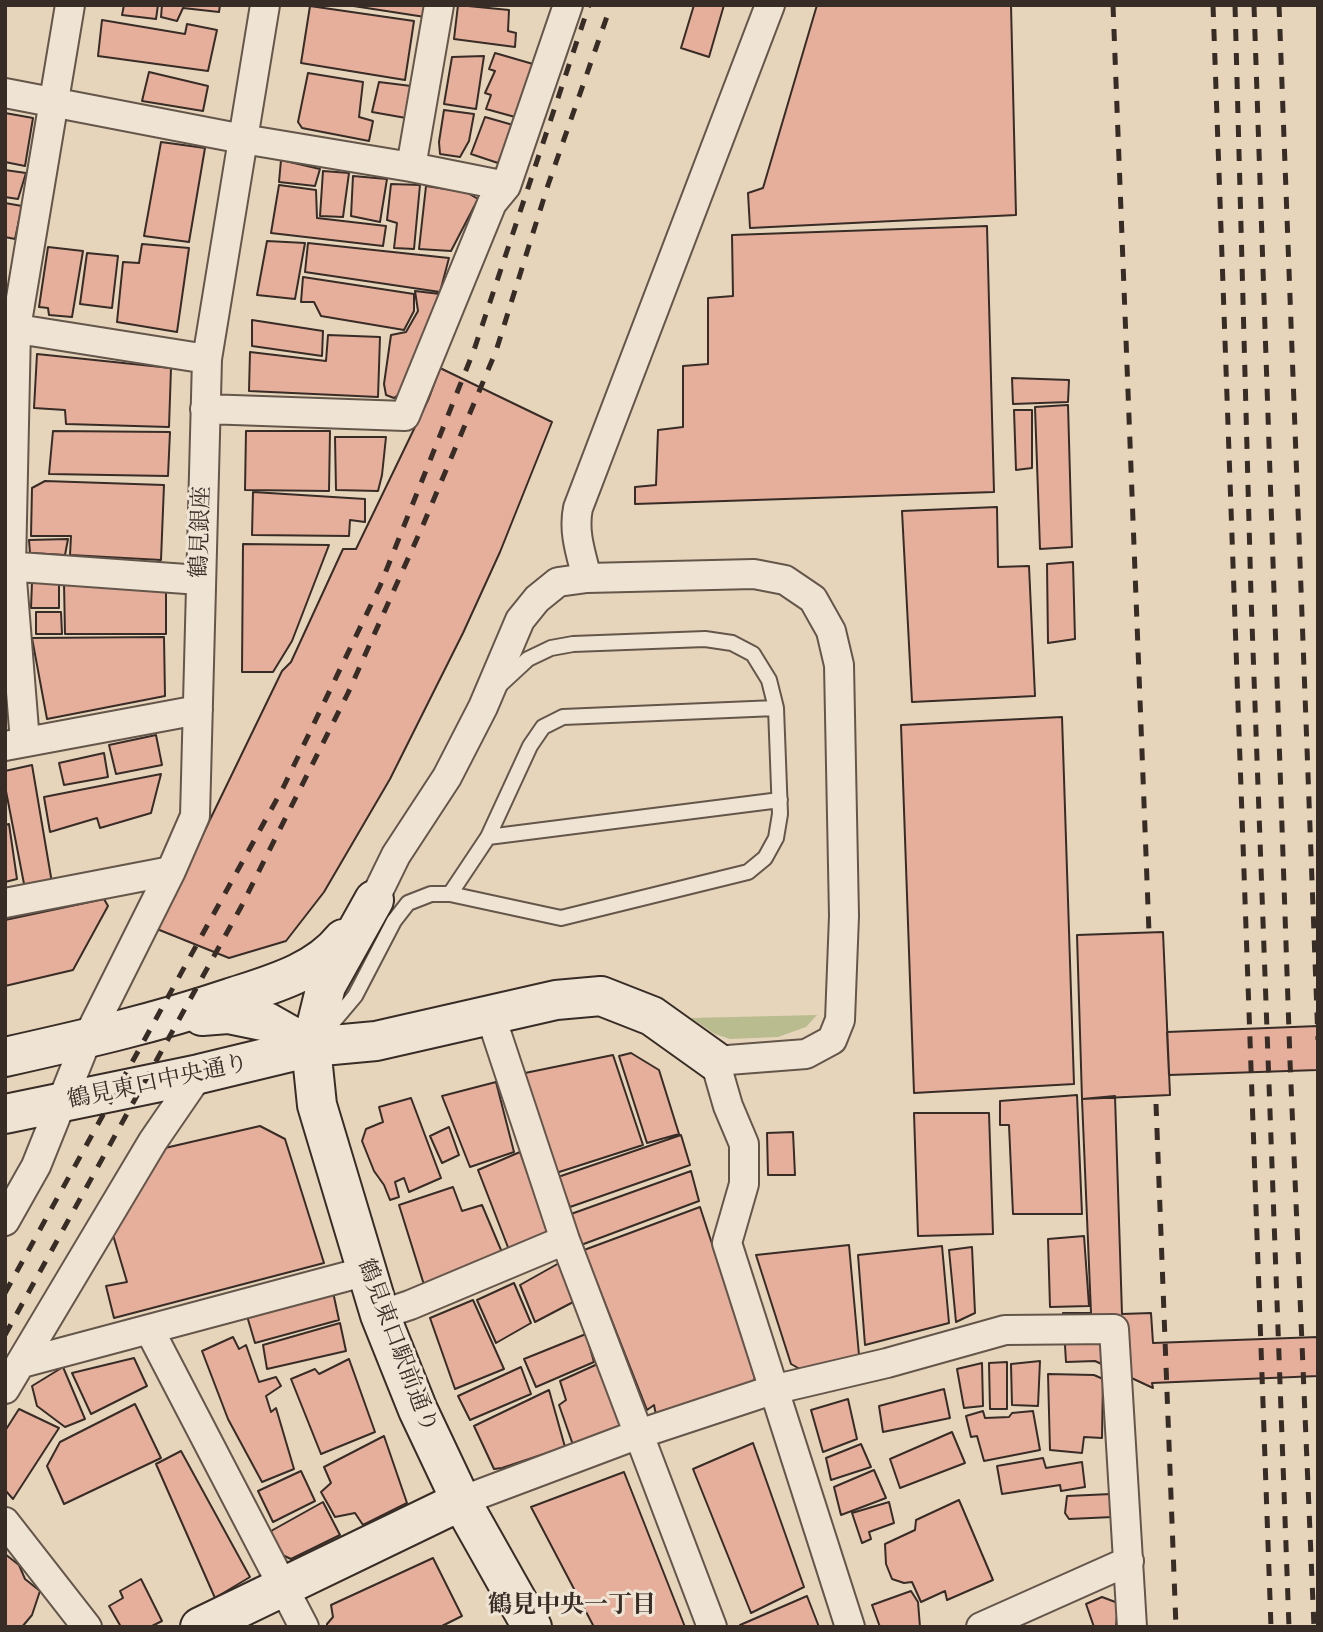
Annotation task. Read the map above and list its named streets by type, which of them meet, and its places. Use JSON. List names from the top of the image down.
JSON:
{
  "streets": {
    "street": ["鶴見銀座", "鶴見東口中央通り", "鶴見東口駅前通り"]
  },
  "crossings": [
    ["鶴見銀座", "鶴見東口中央通り"],
    ["鶴見東口中央通り", "鶴見東口駅前通り"]
  ],
  "districts": ["鶴見中央一丁目"]
}
